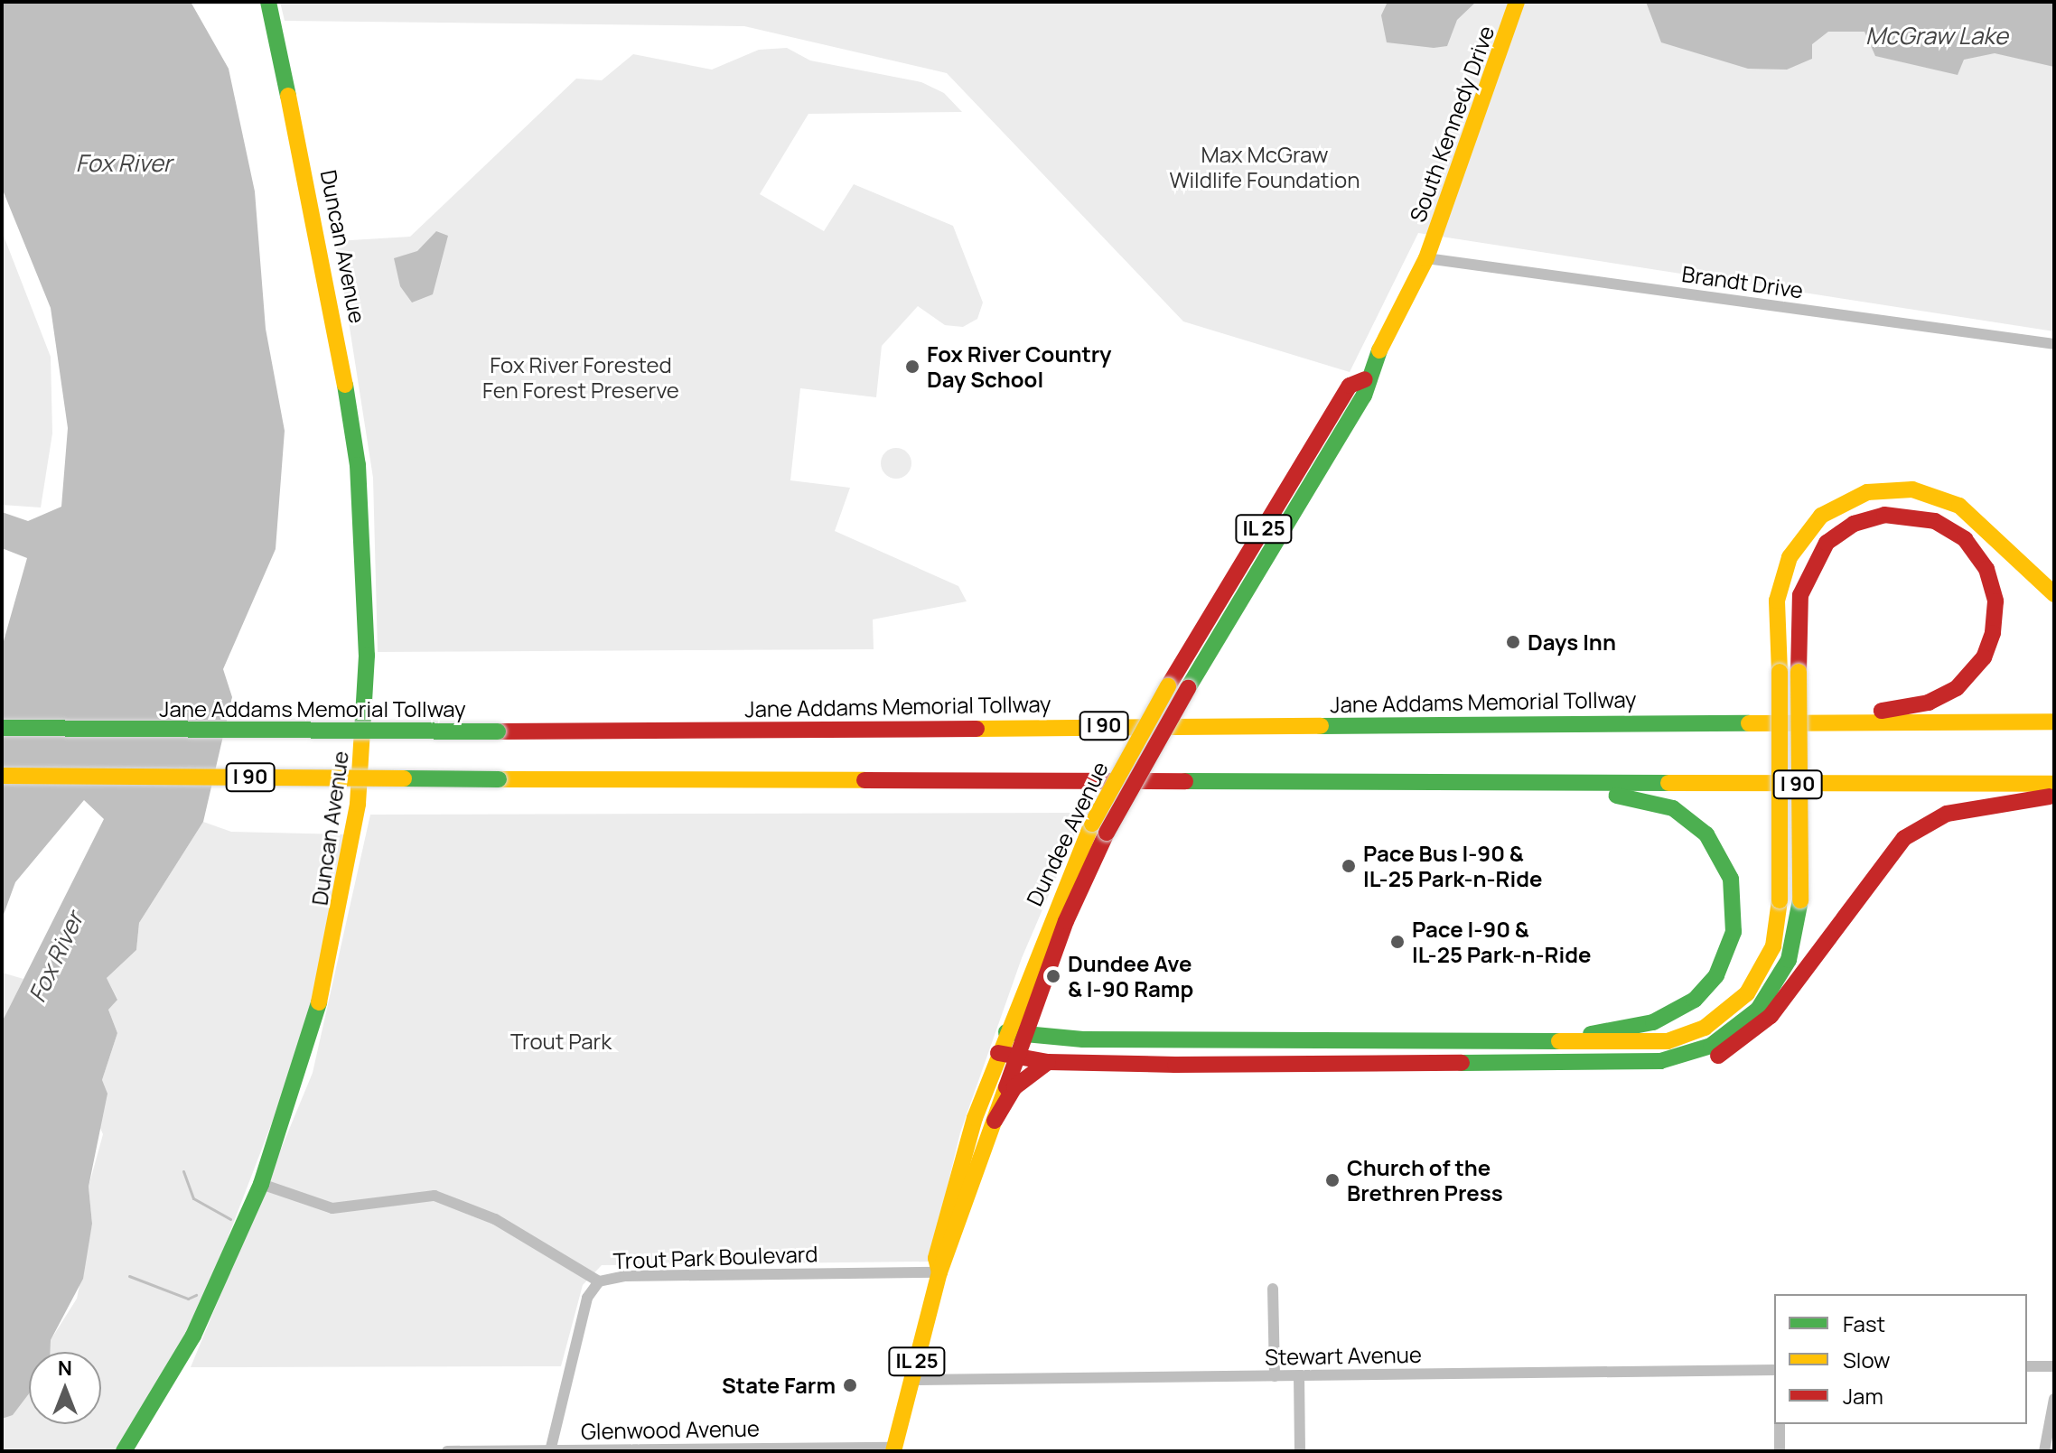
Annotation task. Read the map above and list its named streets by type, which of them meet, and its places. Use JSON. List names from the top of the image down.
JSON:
{
  "streets": {
    "main road": [
      "South Kennedy Drive",
      "Duncan Avenue",
      "IL 25",
      "Jane Addams Memorial Tollway",
      "I 90",
      "Dundee Avenue"
    ],
    "street": [
      "Brandt Drive",
      "Trout Park Boulevard",
      "Stewart Avenue",
      "Glenwood Avenue"
    ]
  },
  "crossings": [
    ["South Kennedy Drive", "Brandt Drive"],
    ["South Kennedy Drive", "Dundee Avenue"],
    ["Duncan Avenue", "Trout Park Boulevard"],
    ["Brandt Drive", "Dundee Avenue"],
    ["Dundee Avenue", "Trout Park Boulevard"],
    ["Dundee Avenue", "Stewart Avenue"],
    ["Dundee Avenue", "Glenwood Avenue"]
  ],
  "water": ["McGraw Lake", "Fox River"],
  "parks": ["Max McGraw Wildlife Foundation", "Fox River Forested Fen Forest Preserve", "Trout Park"],
  "places": [
    "Fox River Country Day School",
    "Days Inn",
    "Pace Bus I-90 & IL-25 Park-n-Ride",
    "Pace I-90 & IL-25 Park-n-Ride",
    "Dundee Ave & I-90 Ramp",
    "Church of the Brethren Press",
    "State Farm"
  ],
  "legend": ["Fast", "Slow", "Jam"],
  "north": "top"
}
